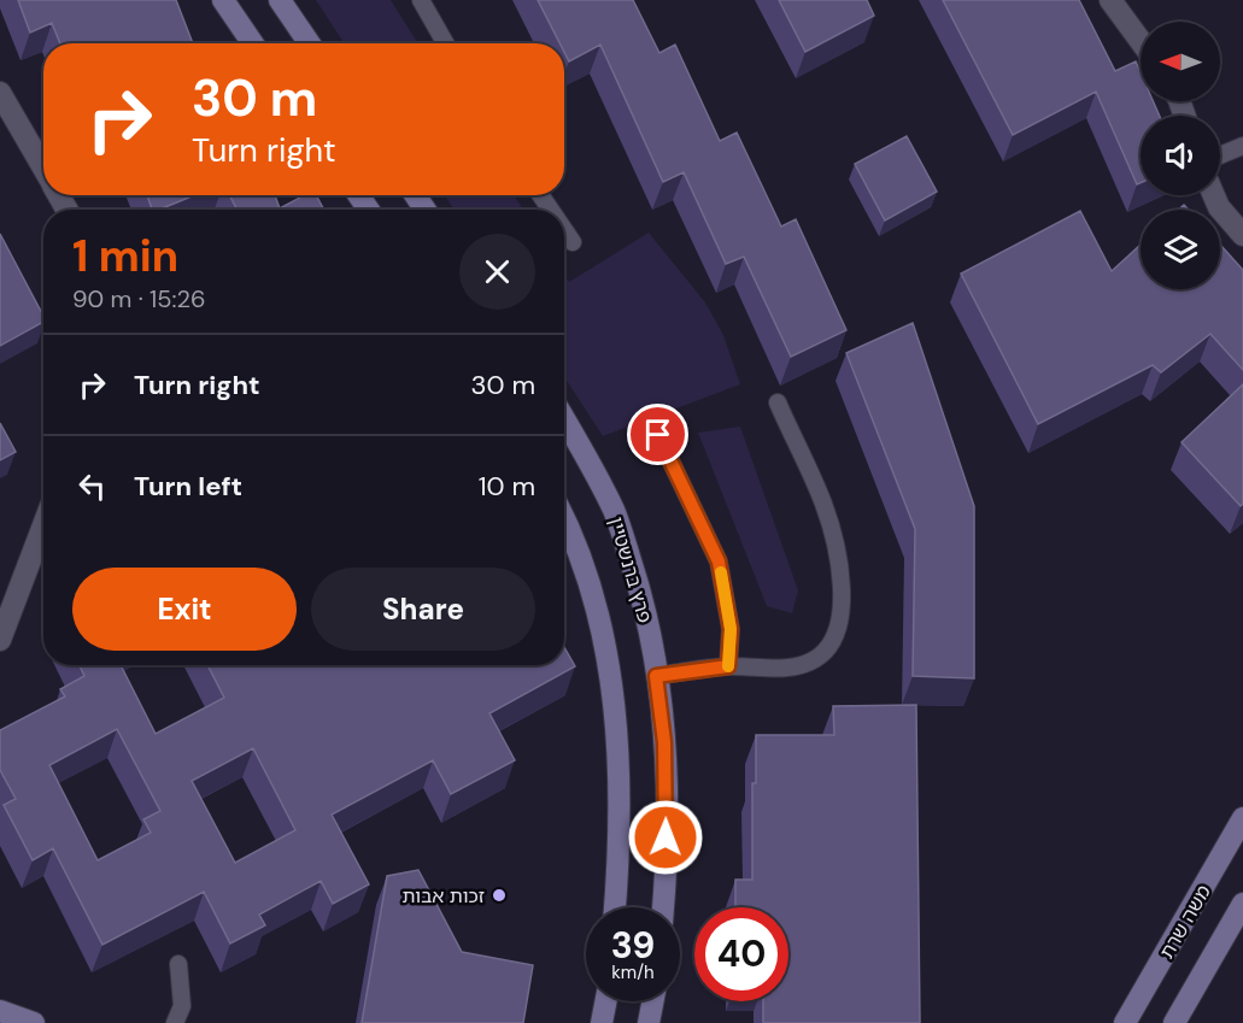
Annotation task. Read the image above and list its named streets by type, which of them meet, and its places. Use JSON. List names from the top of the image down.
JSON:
{
  "streets": {
    "street": ["פרץ ברנשטיין", "משה שרת"]
  },
  "places": ["זכות אבות"],
  "north": "left",
  "page": {
    "turn": ["30 m", "Turn right"],
    "heading": ["1 min", "90 m · 15:26"],
    "list": [
      {
        "name": "Turn right",
        "value": "30 m"
      },
      {
        "name": "Turn left",
        "value": "10 m"
      }
    ],
    "buttons": ["Exit", "Share"],
    "speed": "39 km/h",
    "limit": "40"
  }
}
